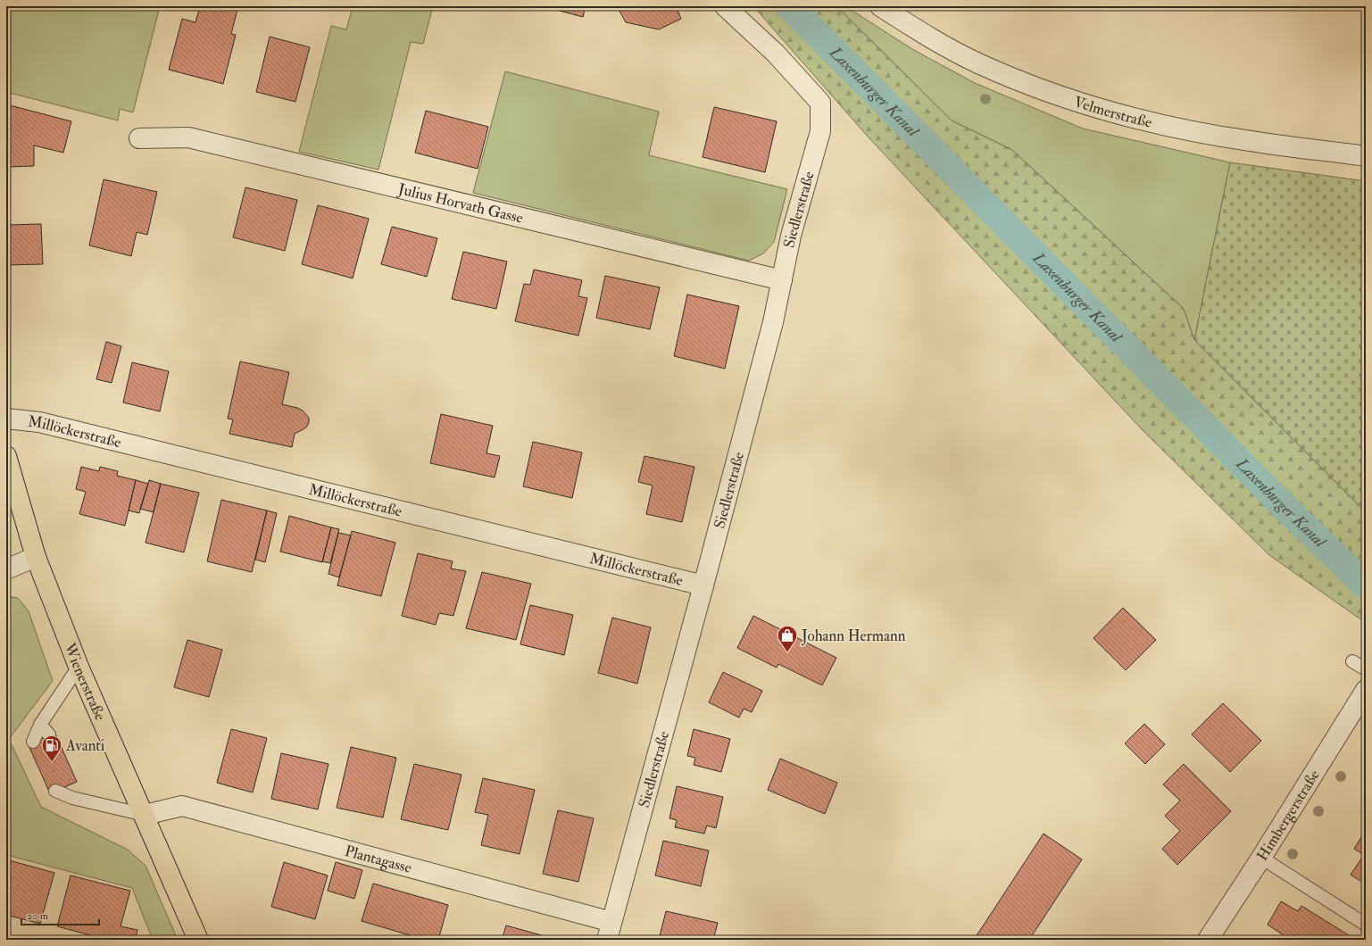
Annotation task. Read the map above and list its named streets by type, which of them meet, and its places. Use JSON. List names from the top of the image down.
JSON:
{
  "streets": {
    "main road": ["Wienerstraße"],
    "street": [
      "Velmerstraße",
      "Julius Horvath Gasse",
      "Siedlerstraße",
      "Millöckerstraße",
      "Himbergerstraße",
      "Plantagasse"
    ]
  },
  "crossings": [
    ["Julius Horvath Gasse", "Siedlerstraße"],
    ["Siedlerstraße", "Millöckerstraße"],
    ["Siedlerstraße", "Plantagasse"],
    ["Wienerstraße", "Plantagasse"]
  ],
  "water": ["Laxenburger Kanal"],
  "places": {
    "shop": ["Johann Hermann"],
    "fuel station": ["Avanti"]
  },
  "scale_bar": "20 m"
}
